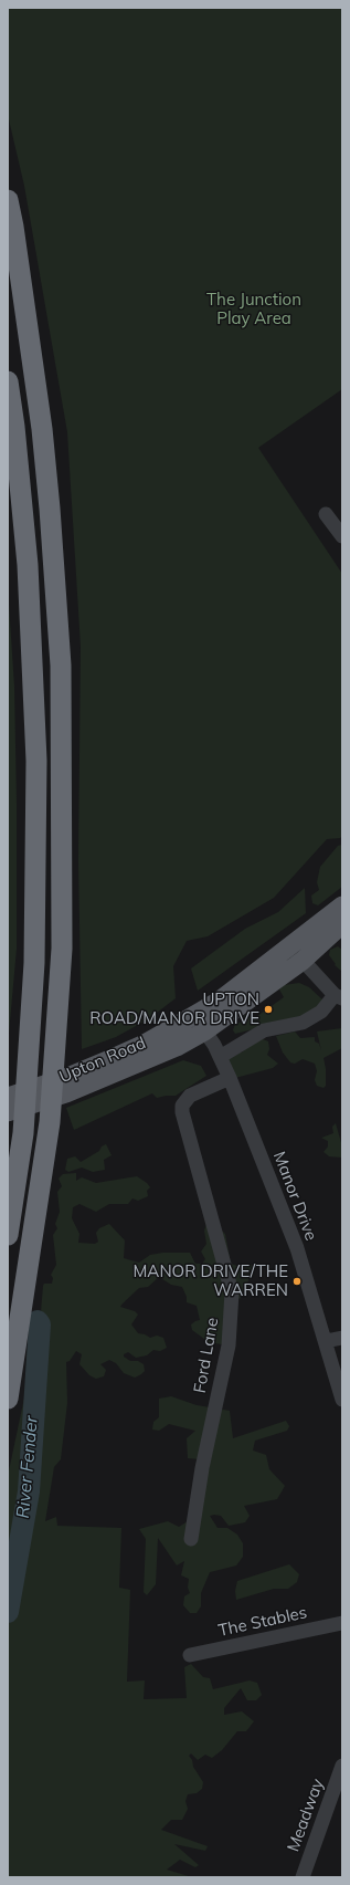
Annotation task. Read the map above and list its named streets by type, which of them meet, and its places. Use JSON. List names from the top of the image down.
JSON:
{
  "streets": {
    "main road": ["Upton Road"],
    "street": [
      "Manor Drive",
      "Ford Lane",
      "The Stables",
      "Meadway"
    ]
  },
  "crossings": [
    ["Upton Road", "Manor Drive"],
    ["Manor Drive", "Ford Lane"]
  ],
  "water": ["River Fender"],
  "parks": ["The Junction Play Area"],
  "places": ["UPTON ROAD/MANOR DRIVE", "MANOR DRIVE/THE WARREN"]
}
